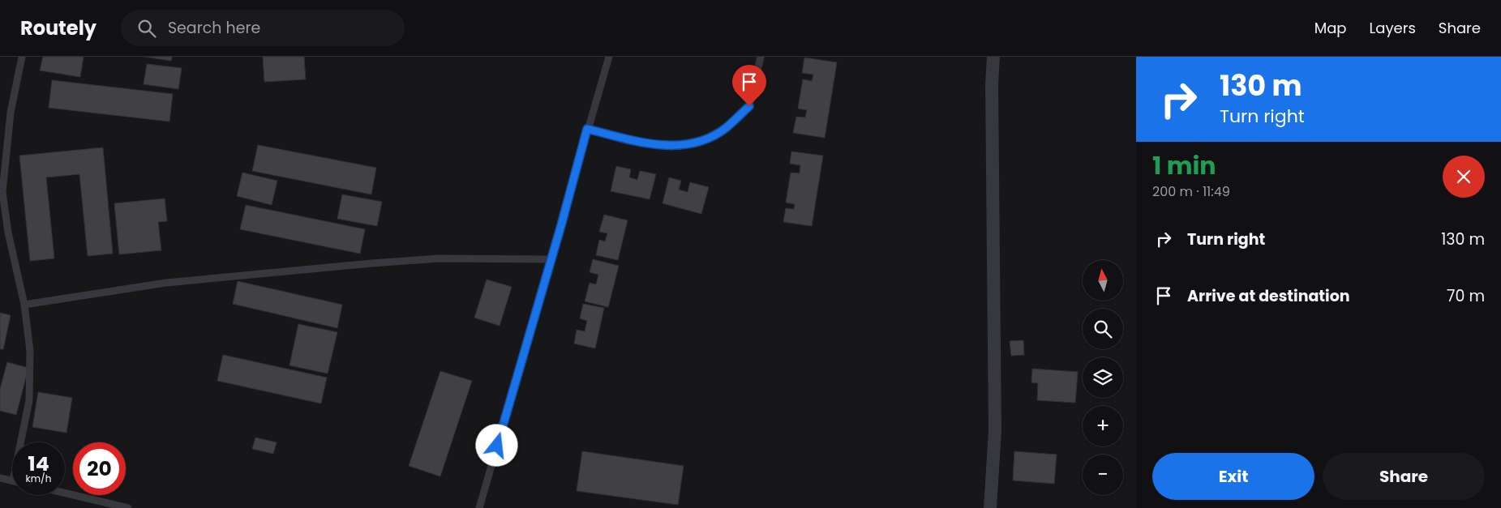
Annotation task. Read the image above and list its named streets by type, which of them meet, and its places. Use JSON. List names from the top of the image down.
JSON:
{
  "north": "top",
  "page": {
    "header": "Routely",
    "search": "Search here",
    "nav": ["Map", "Layers", "Share"],
    "turn": ["130 m", "Turn right"],
    "heading": ["1 min", "200 m · 11:49"],
    "list": [
      {
        "name": "Turn right",
        "value": "130 m"
      },
      {
        "name": "Arrive at destination",
        "value": "70 m"
      }
    ],
    "map_buttons": ["+", "−"],
    "speed": "14 km/h",
    "limit": "20",
    "buttons": ["Exit", "Share"]
  }
}
